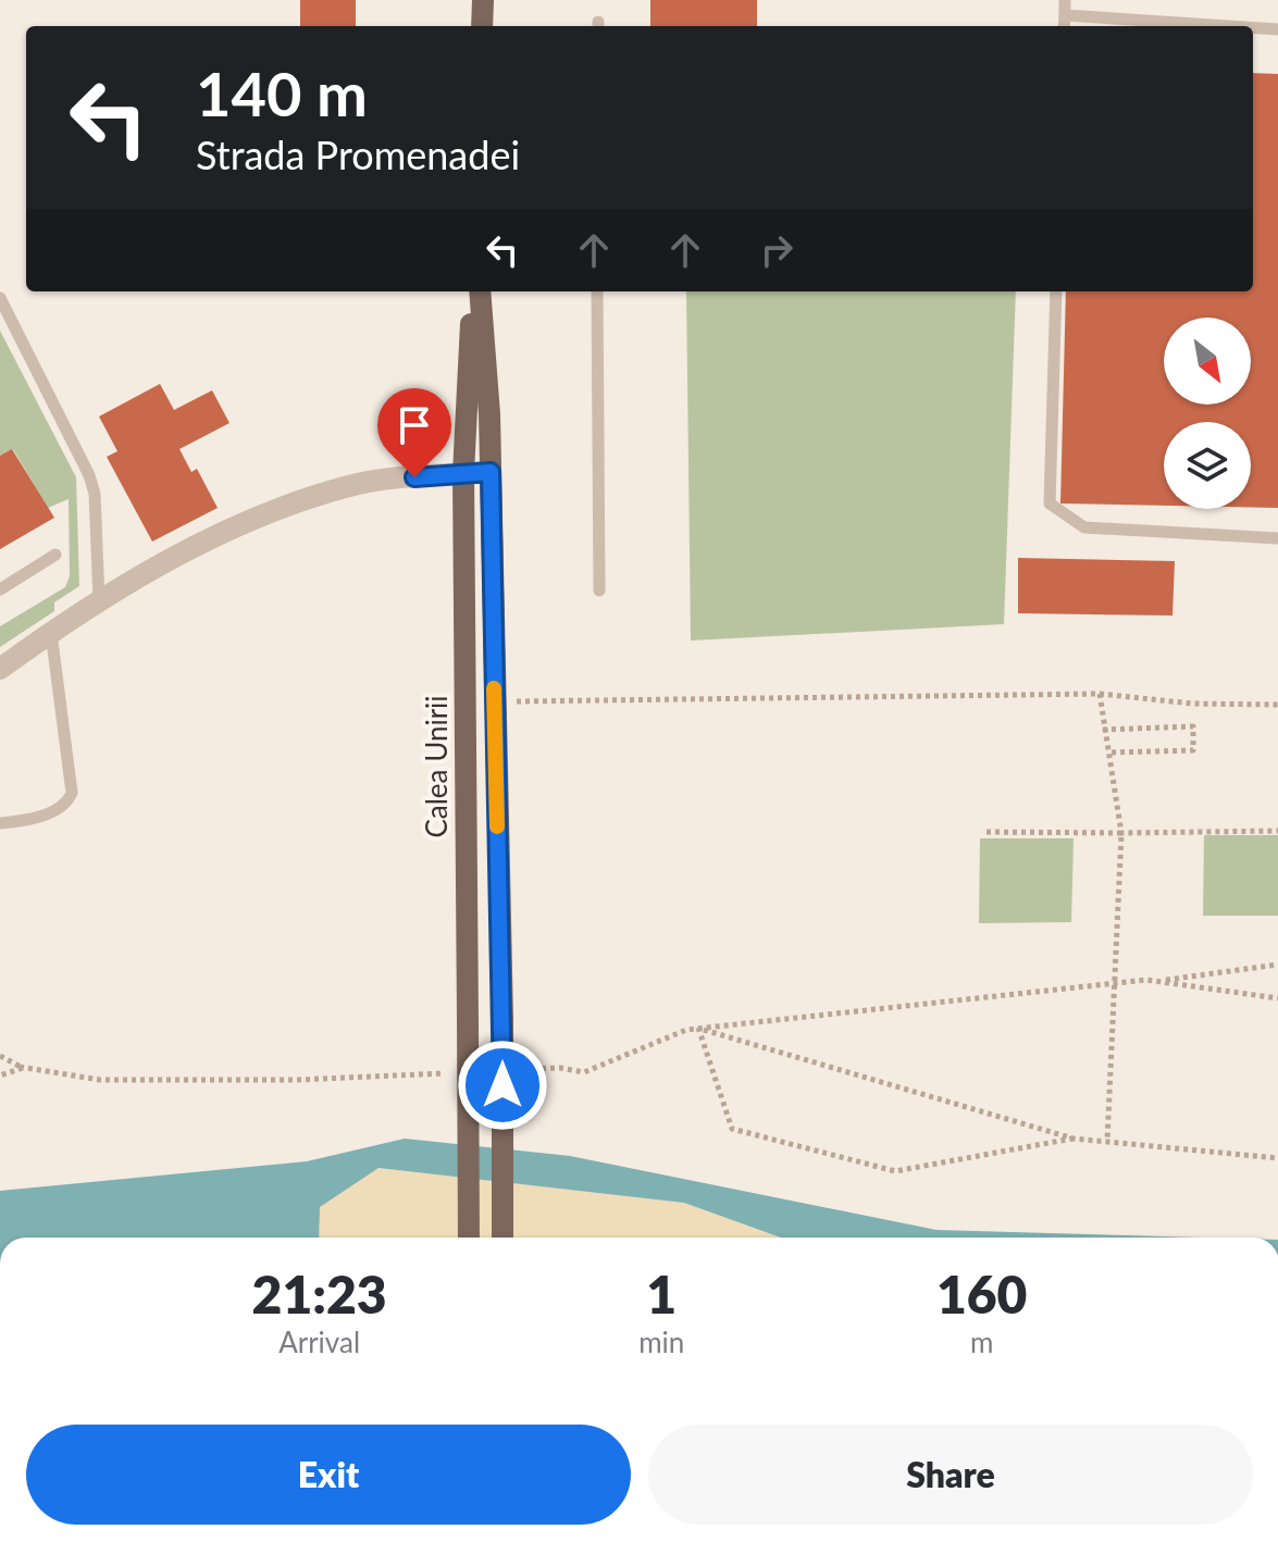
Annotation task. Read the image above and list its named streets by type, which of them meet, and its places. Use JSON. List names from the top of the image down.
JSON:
{
  "streets": {
    "main road": ["Calea Unirii"]
  },
  "north": "bottom right",
  "page": {
    "turn": ["140 m", "Strada Promenadei"],
    "eta": [
      "21:23",
      "Arrival",
      "1",
      "min",
      "160",
      "m"
    ],
    "buttons": ["Exit", "Share"]
  }
}
